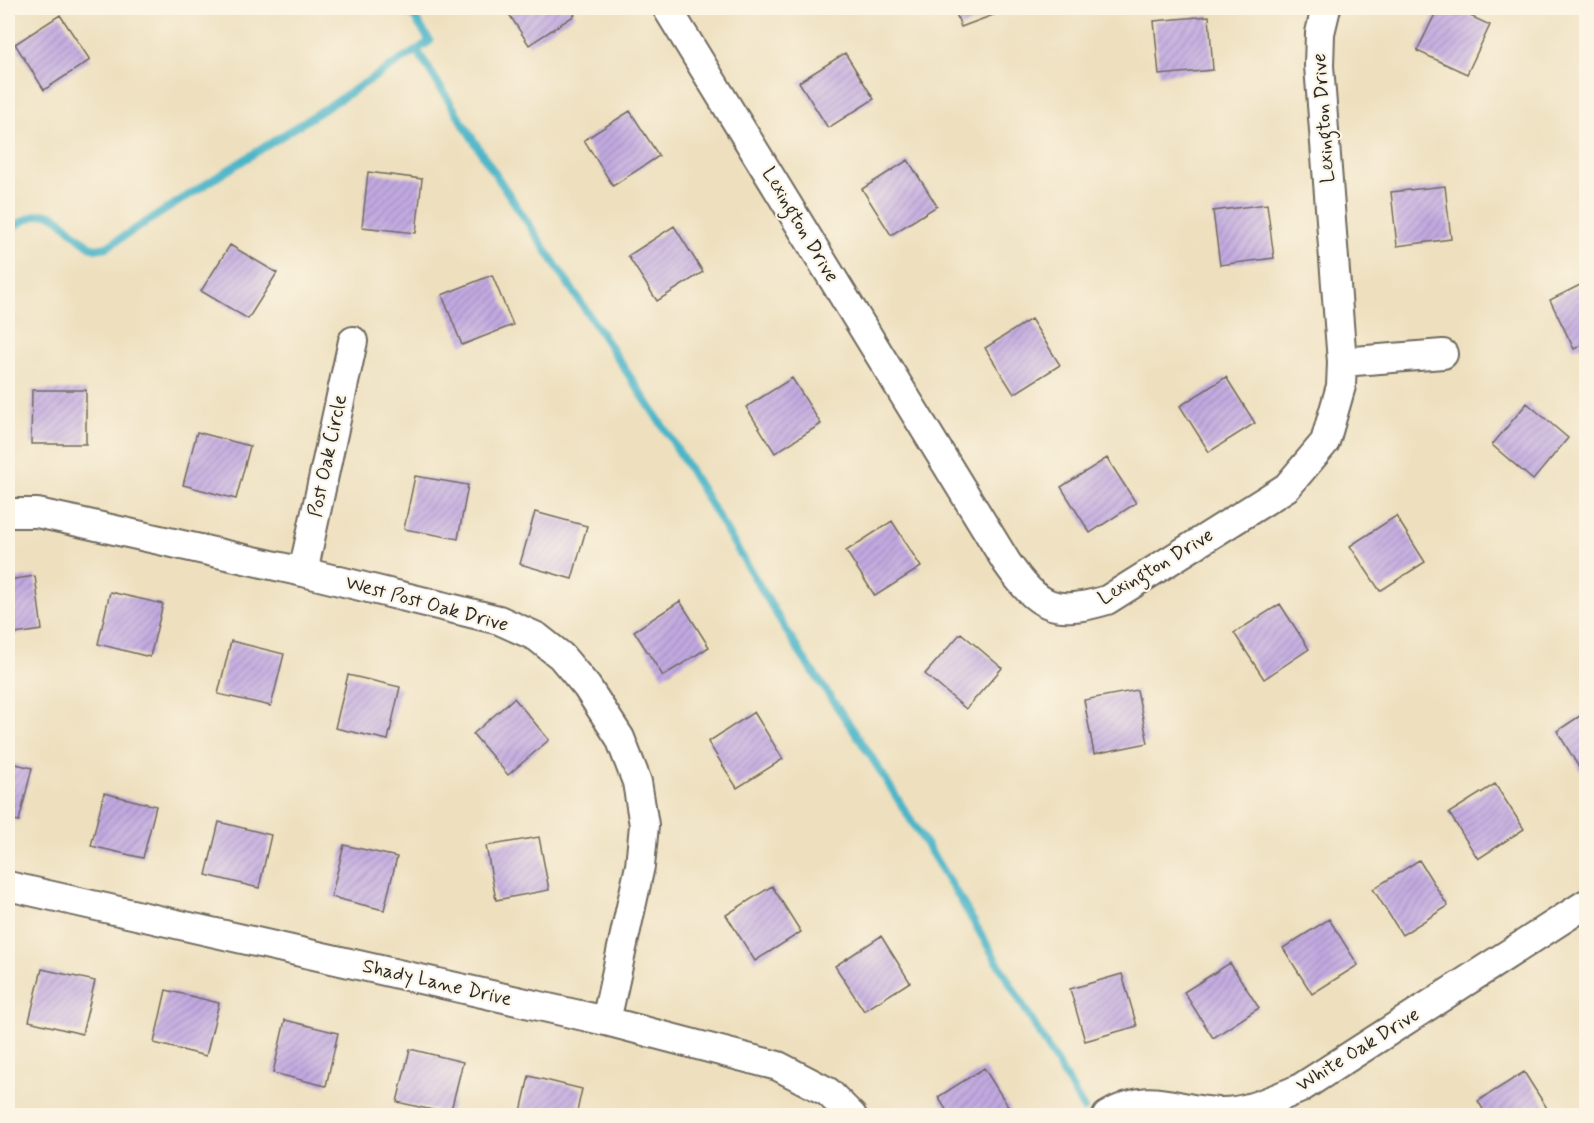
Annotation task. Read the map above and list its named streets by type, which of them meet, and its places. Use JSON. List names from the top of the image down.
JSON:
{
  "streets": {
    "street": [
      "Lexington Drive",
      "Post Oak Circle",
      "West Post Oak Drive",
      "Shady Lane Drive",
      "White Oak Drive"
    ]
  },
  "crossings": [
    ["Post Oak Circle", "West Post Oak Drive"],
    ["West Post Oak Drive", "Shady Lane Drive"]
  ]
}
